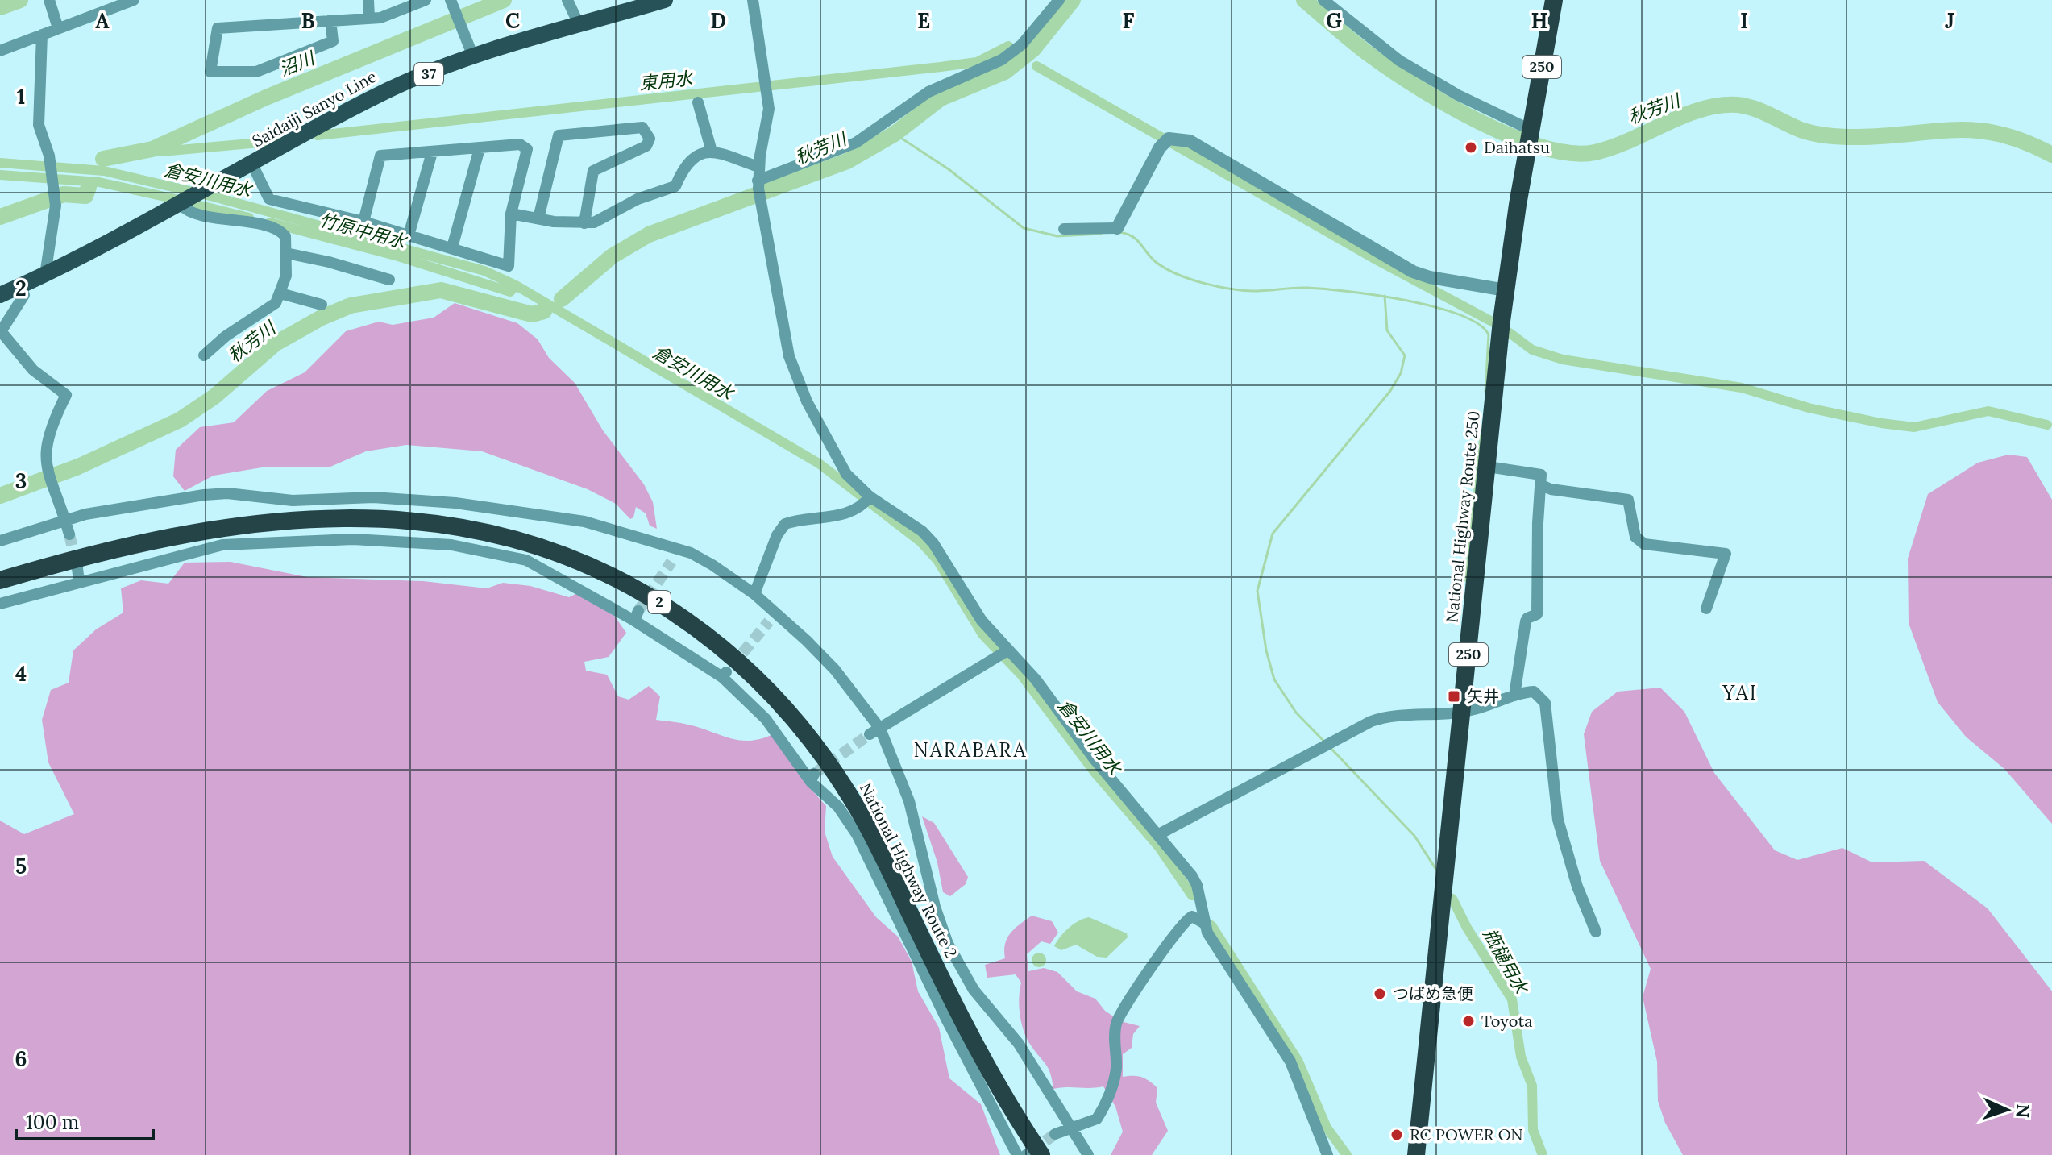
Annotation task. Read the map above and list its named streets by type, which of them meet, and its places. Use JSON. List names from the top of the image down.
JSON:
{
  "streets": {
    "highway": [
      "250",
      "National Highway Route 250",
      "2",
      "National Highway Route 2"
    ],
    "main road": ["37", "Saidaiji Sanyo Line"]
  },
  "districts": ["YAI", "NARABARA"],
  "water": [
    "沼川",
    "東用水",
    "秋芳川",
    "倉安川用水",
    "竹原中用水",
    "瓶樋用水"
  ],
  "places": {
    "other": [
      "Daihatsu",
      "つばめ急便",
      "Toyota",
      "RC POWER ON"
    ],
    "transit": ["矢井"]
  },
  "scale_bar": "100 m",
  "north": "right",
  "grid": {
    "columns": [
      "A",
      "B",
      "C",
      "D",
      "E",
      "F",
      "G",
      "H",
      "I",
      "J"
    ],
    "rows": [
      "1",
      "2",
      "3",
      "4",
      "5",
      "6"
    ]
  }
}
